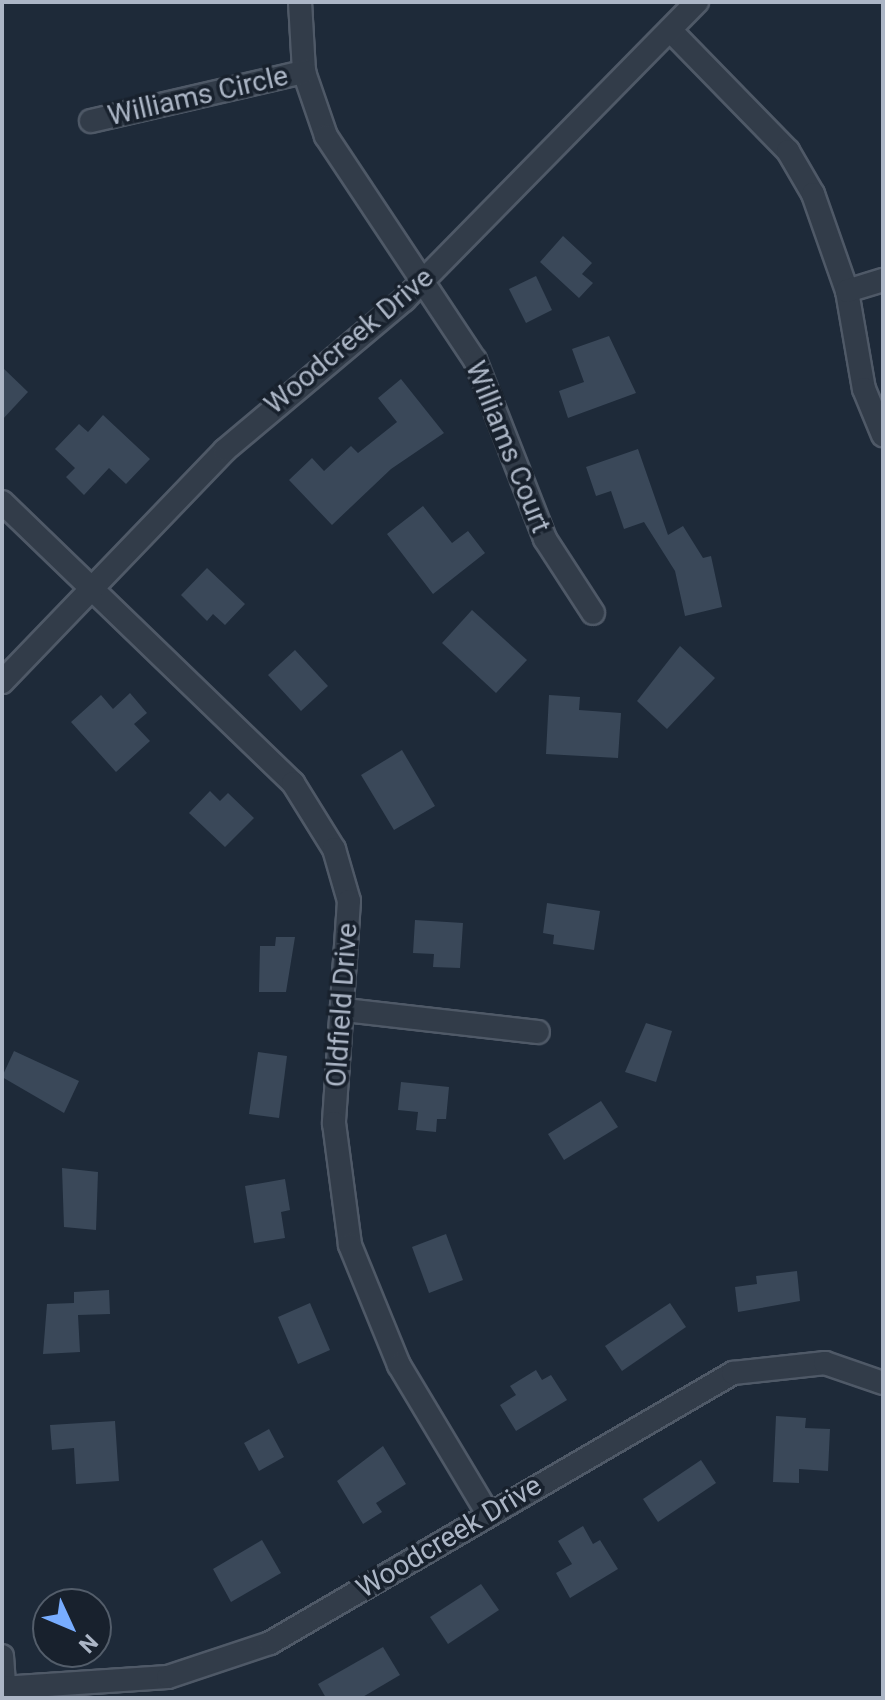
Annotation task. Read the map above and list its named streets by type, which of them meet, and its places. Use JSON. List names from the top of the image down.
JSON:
{
  "streets": {
    "street": [
      "Williams Circle",
      "Woodcreek Drive",
      "Williams Court",
      "Oldfield Drive"
    ]
  },
  "crossings": [
    ["Williams Circle", "Williams Court"],
    ["Woodcreek Drive", "Williams Court"],
    ["Woodcreek Drive", "Oldfield Drive"]
  ],
  "north": "bottom right"
}
